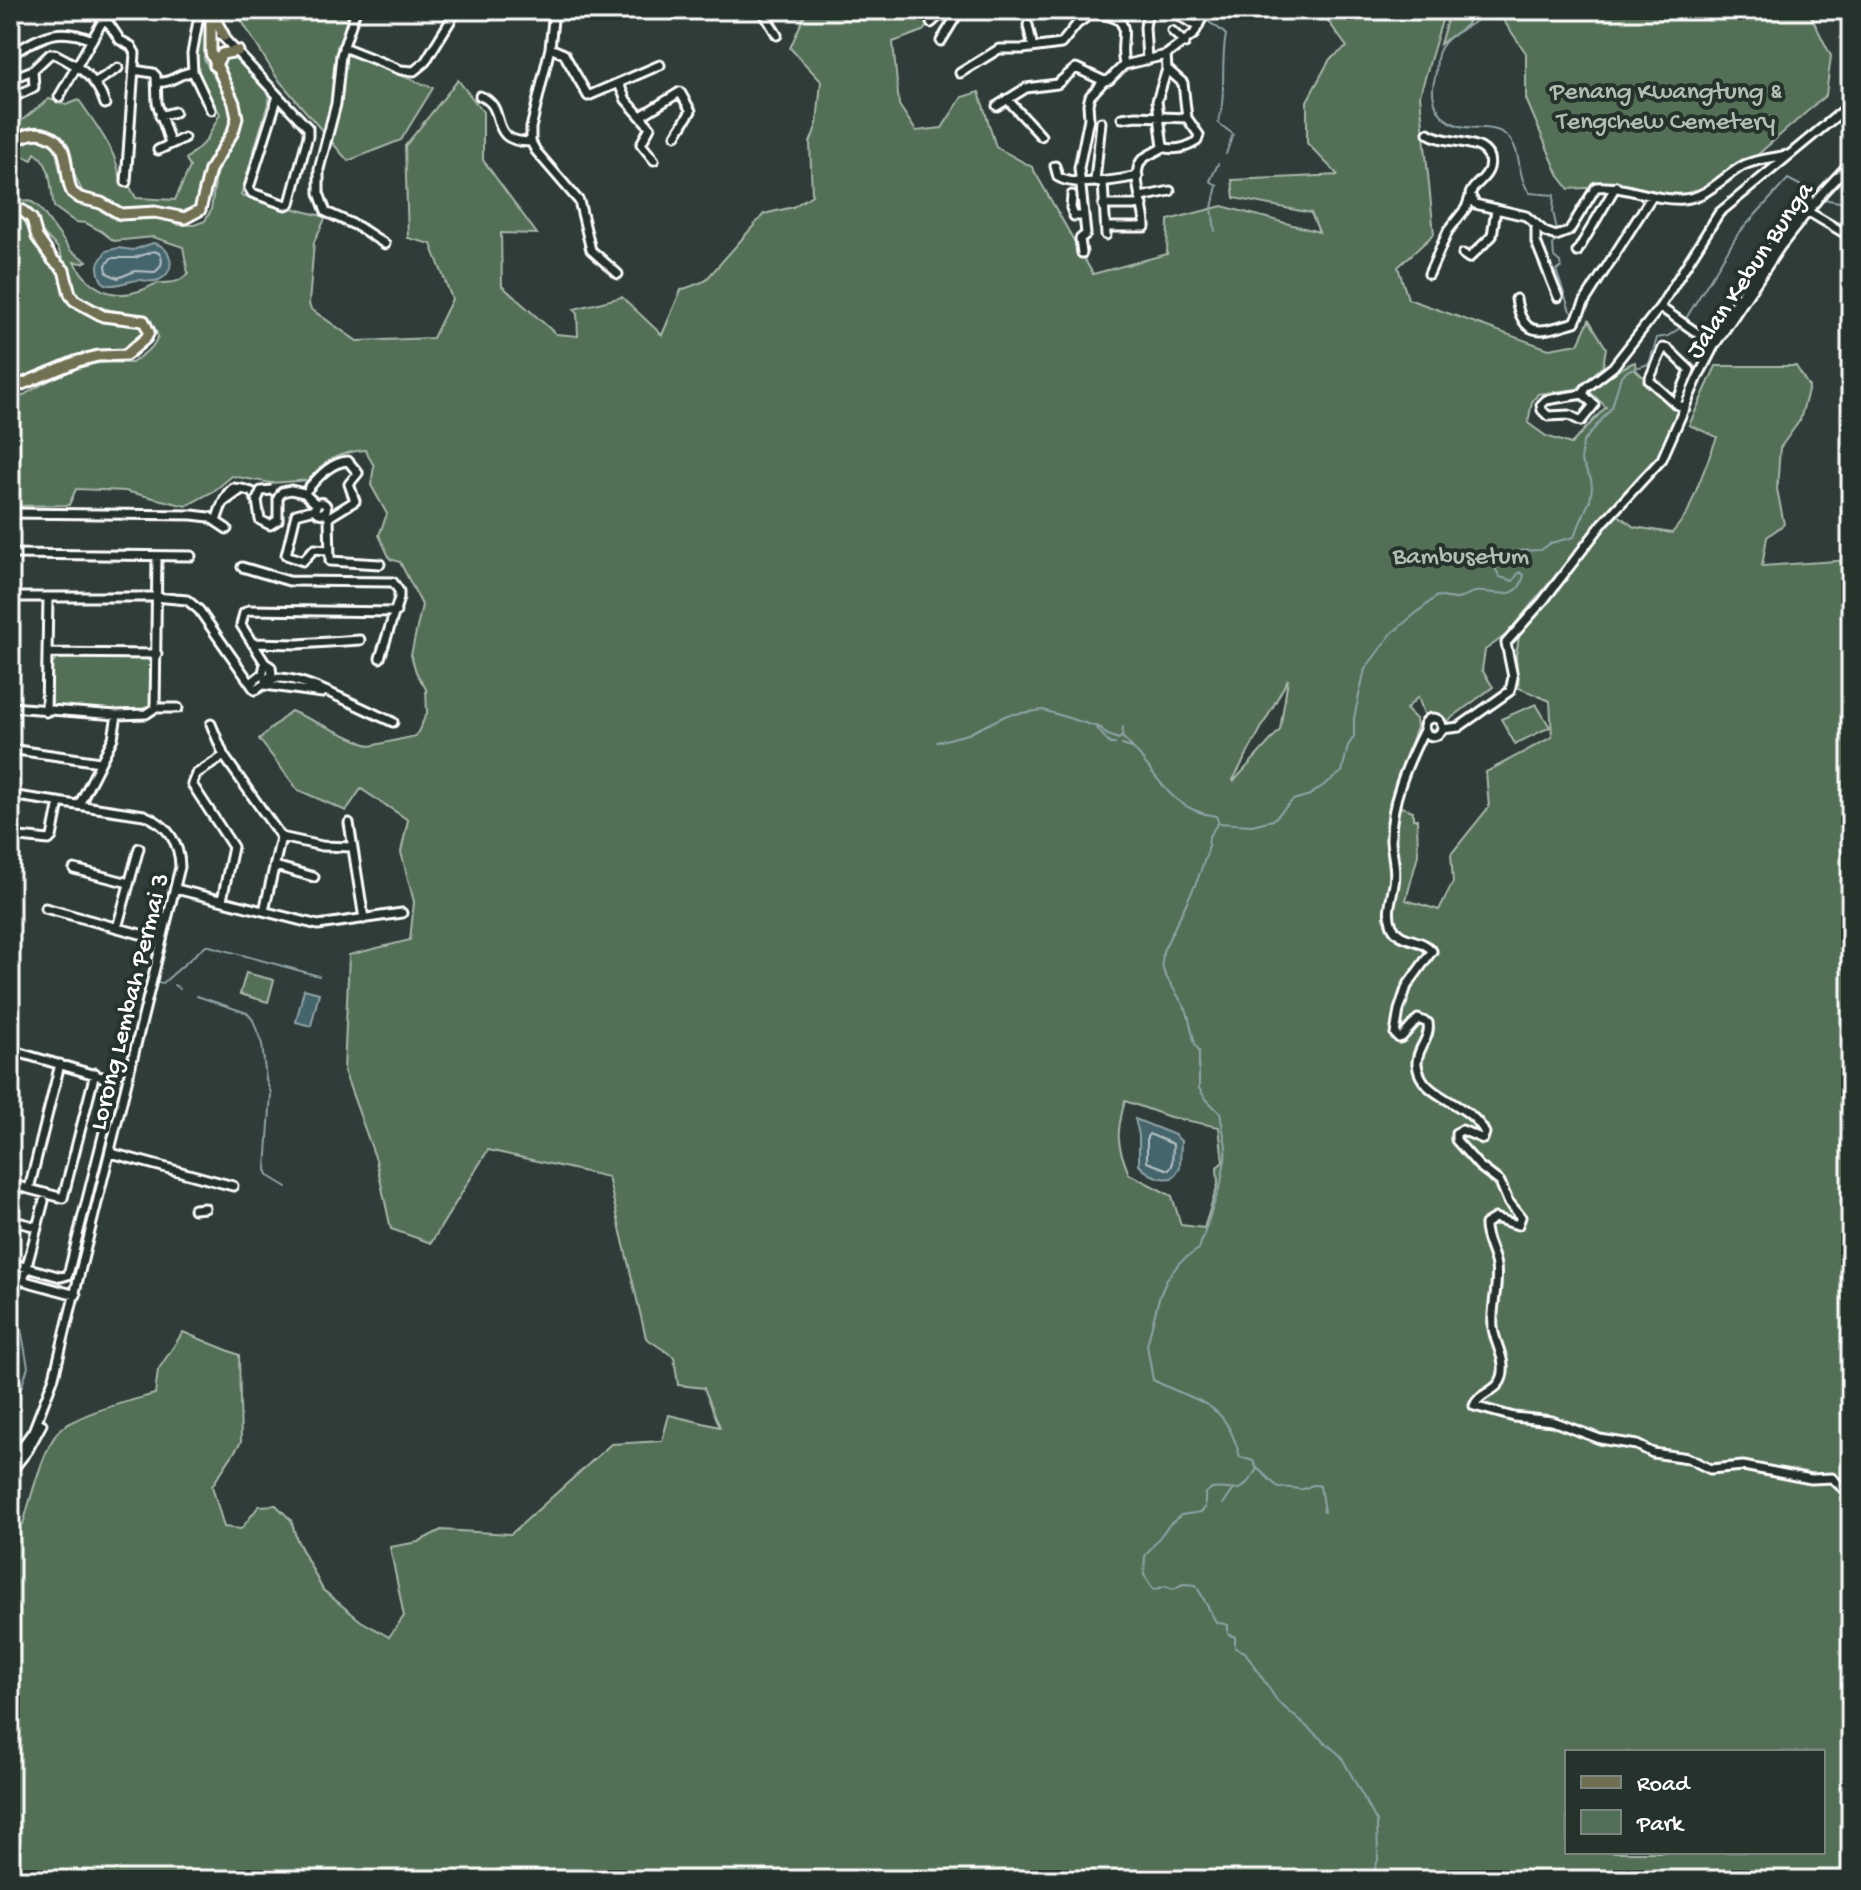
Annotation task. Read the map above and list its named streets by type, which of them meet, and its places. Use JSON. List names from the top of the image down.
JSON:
{
  "streets": {
    "street": ["Jalan Kebun Bunga", "Lorong Lembah Permai 3"]
  },
  "parks": ["Penang Kwangtung & Tengchew Cemetery", "Bambusetum"],
  "legend": ["Road", "Park"]
}
